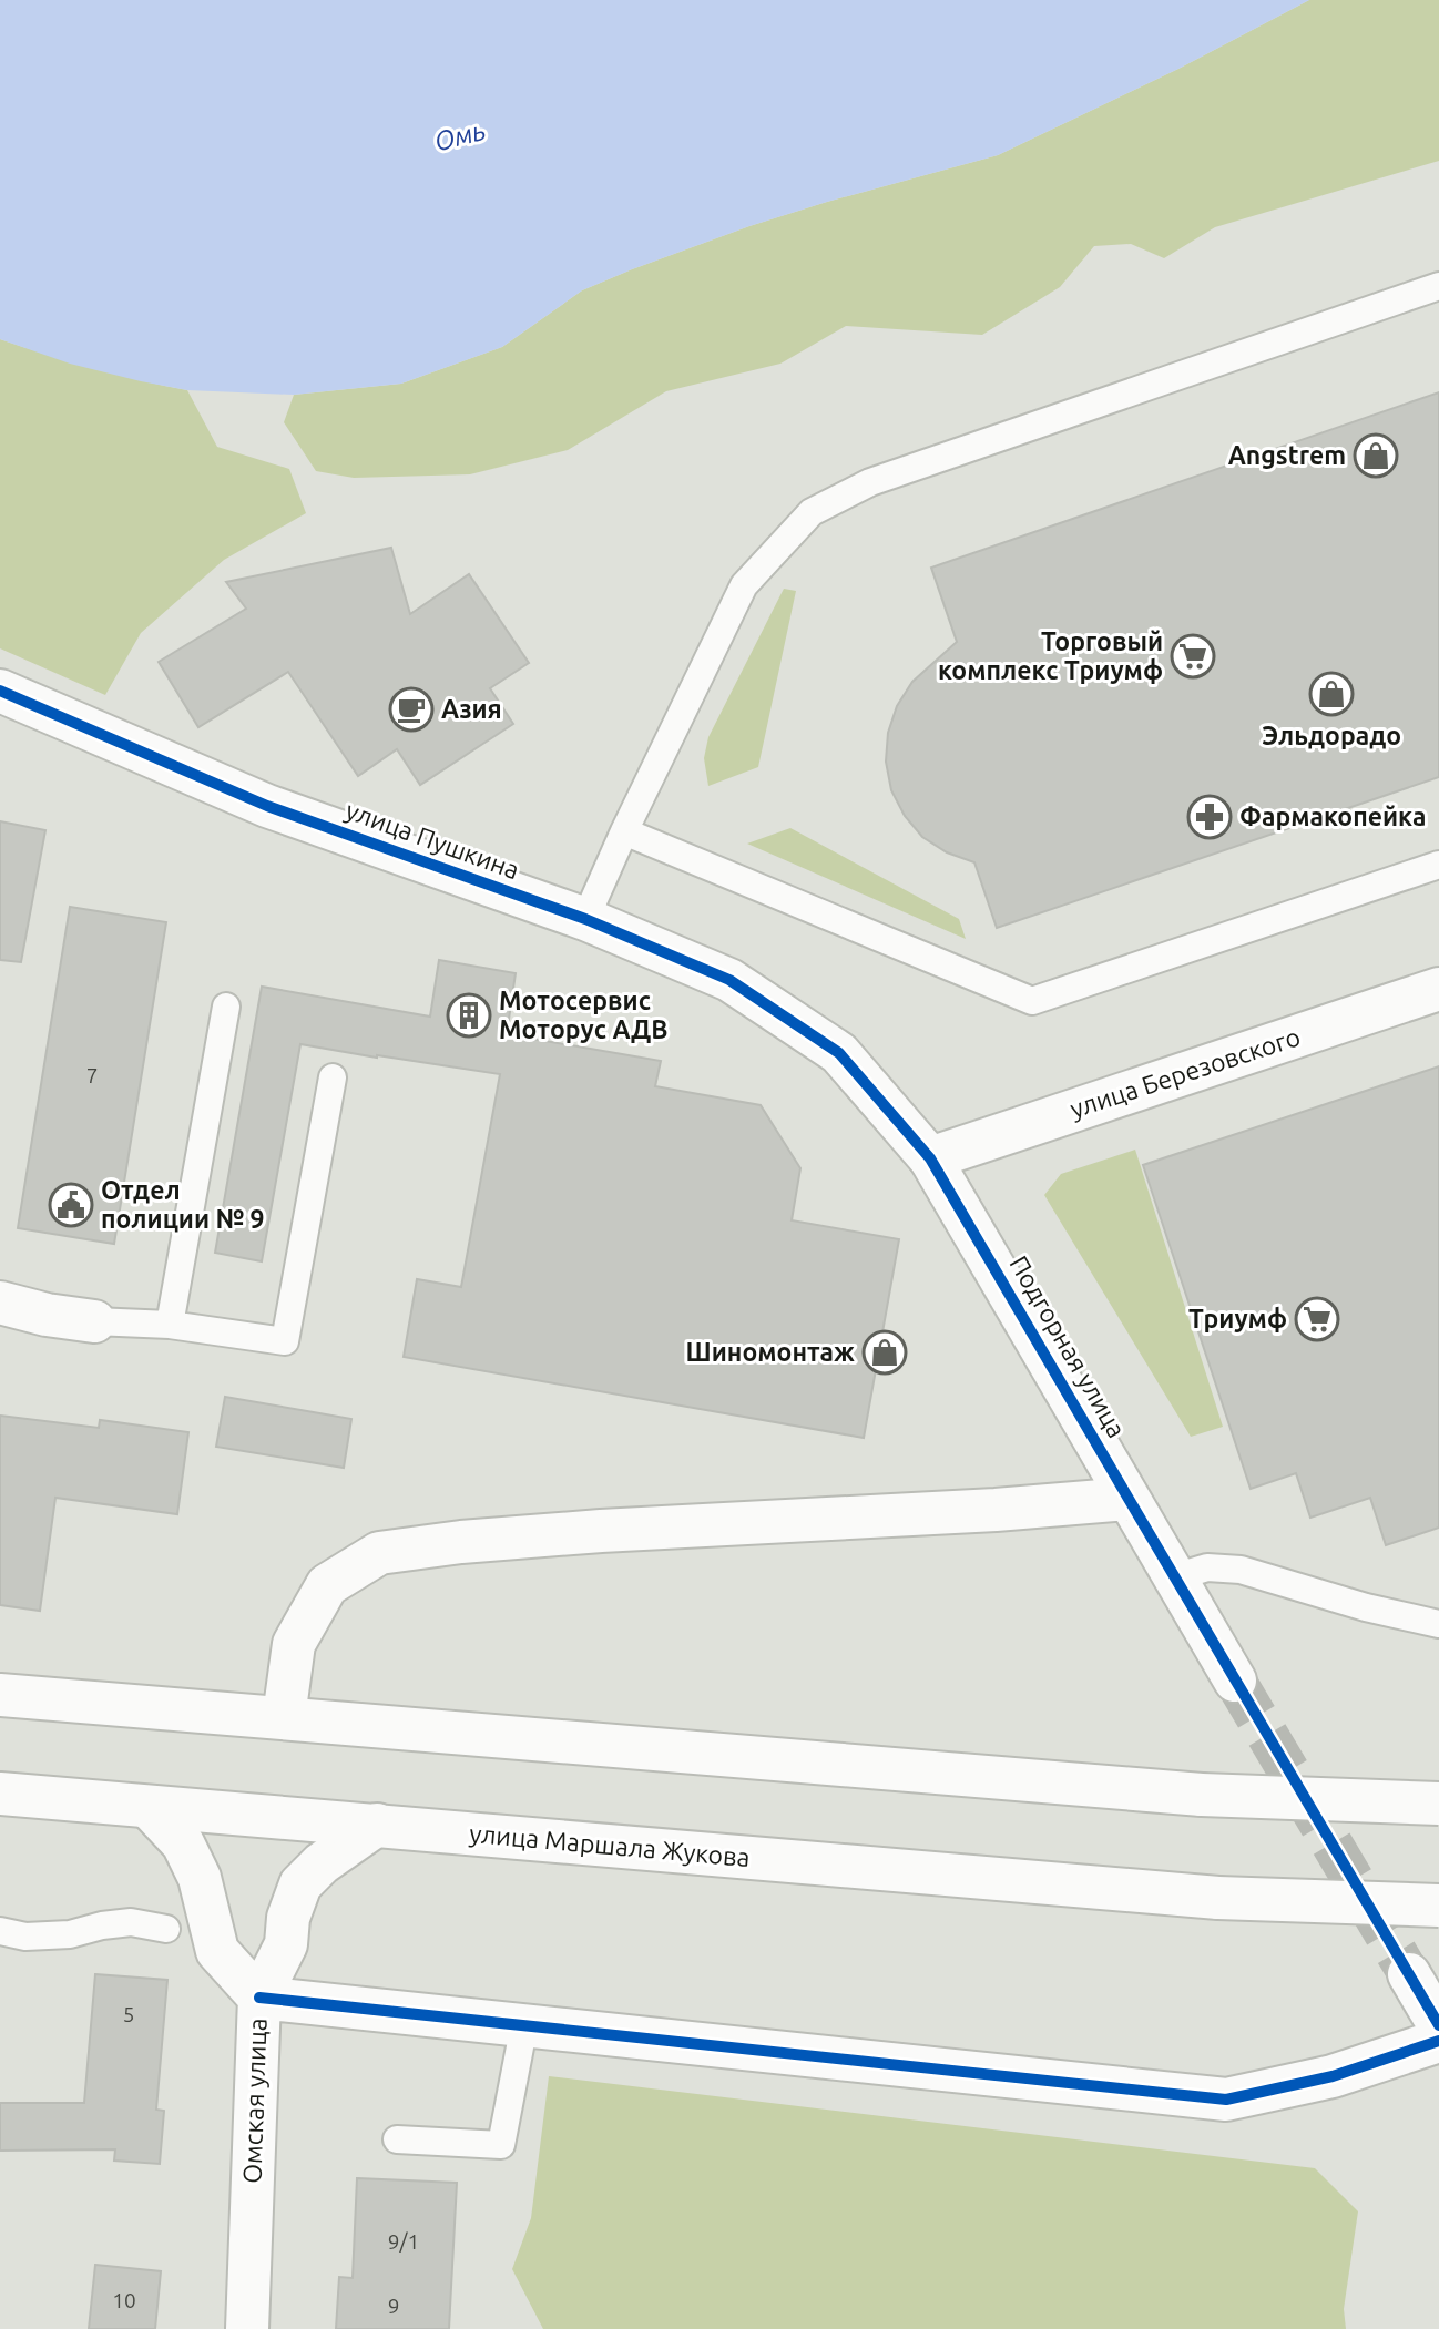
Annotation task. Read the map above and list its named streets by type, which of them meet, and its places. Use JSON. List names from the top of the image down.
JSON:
{
  "streets": {
    "street": [
      "улица Пушкина",
      "улица Березовского",
      "Подгорная улица",
      "улица Маршала Жукова",
      "Омская улица"
    ]
  },
  "crossings": [
    ["улица Пушкина", "Подгорная улица"],
    ["улица Березовского", "Подгорная улица"],
    ["улица Маршала Жукова", "Омская улица"]
  ],
  "water": ["Омь"],
  "places": {
    "shop": ["Angstrem", "Эльдорадо", "Шиномонтаж"],
    "supermarket": ["Торговый комплекс Триумф", "Триумф"],
    "cafe": ["Азия"],
    "pharmacy": ["Фармакопейка"],
    "building": ["Мотосервис Моторус АДВ"],
    "public building": ["Отдел полиции № 9"]
  },
  "house_numbers": [
    "7",
    "5",
    "9/1",
    "10",
    "9"
  ]
}
